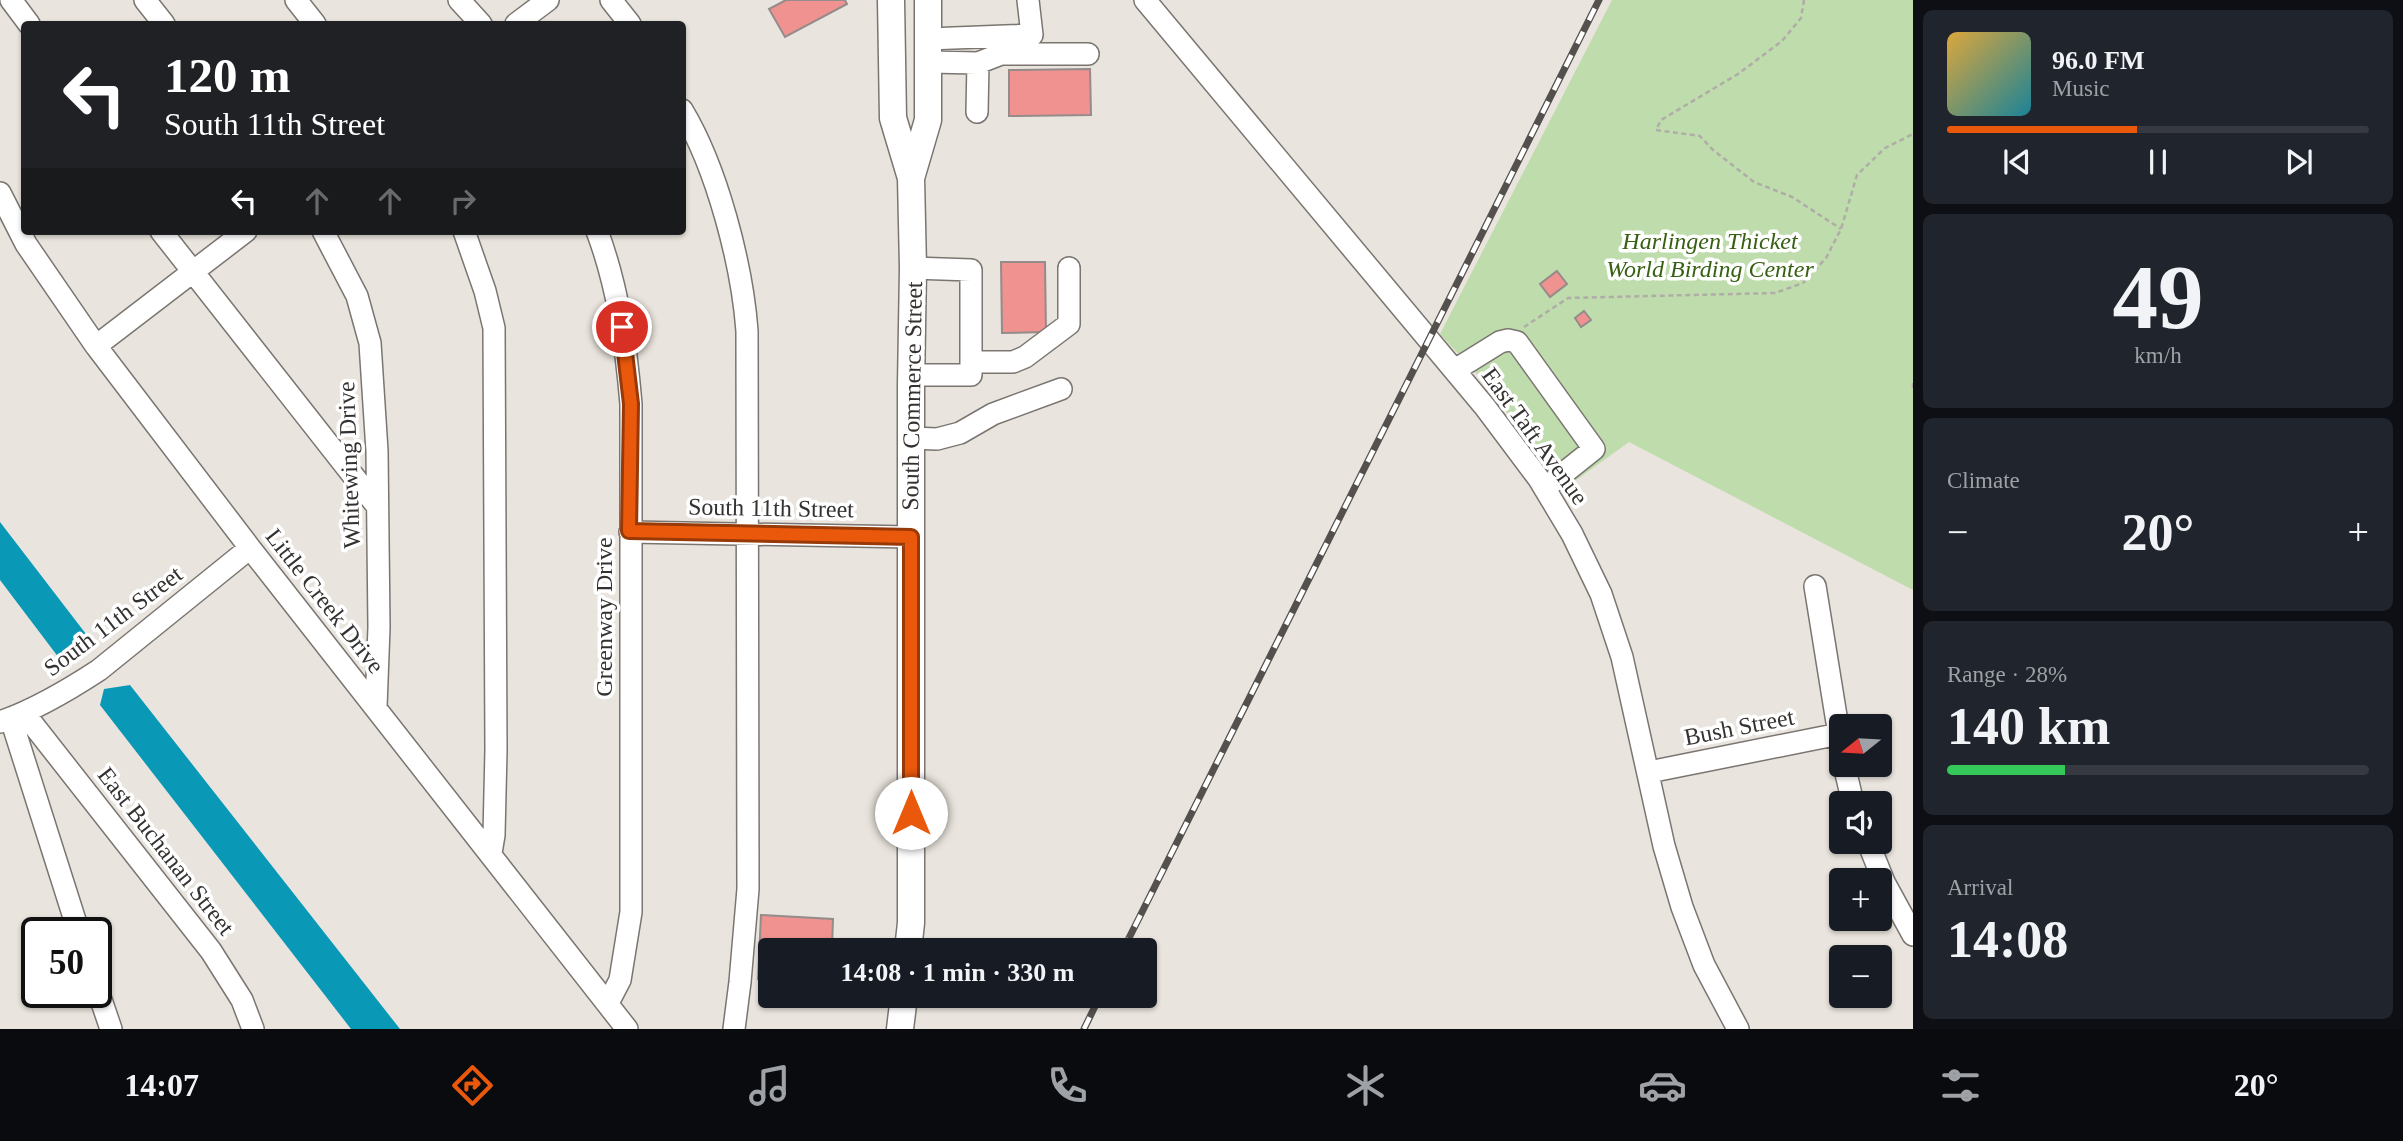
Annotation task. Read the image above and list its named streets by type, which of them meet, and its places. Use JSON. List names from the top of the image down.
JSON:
{
  "streets": {
    "main road": ["South Commerce Street"],
    "street": [
      "East Taft Avenue",
      "Whitewing Drive",
      "South 11th Street",
      "Little Creek Drive",
      "Greenway Drive",
      "Bush Street",
      "East Buchanan Street"
    ]
  },
  "crossings": [
    ["South Commerce Street", "South 11th Street"],
    ["East Taft Avenue", "Bush Street"],
    ["Whitewing Drive", "Little Creek Drive"],
    ["South 11th Street", "Little Creek Drive"],
    ["South 11th Street", "Greenway Drive"],
    ["South 11th Street", "East Buchanan Street"],
    ["Little Creek Drive", "Greenway Drive"]
  ],
  "parks": ["Harlingen Thicket World Birding Center"],
  "north": "left",
  "page": {
    "turn": ["120 m", "South 11th Street"],
    "song": ["96.0 FM", "Music"],
    "tile": [
      ["49", "km/h"],
      "Climate",
      ["Range · 28%", "140 km"],
      ["Arrival", "14:08"]
    ],
    "heat": ["−", "20°", "+"],
    "map_buttons": ["+", "−"],
    "limit": "50",
    "trip": "14:08 · 1 min · 330 m",
    "tabs": ["14:07", "20°"]
  }
}
